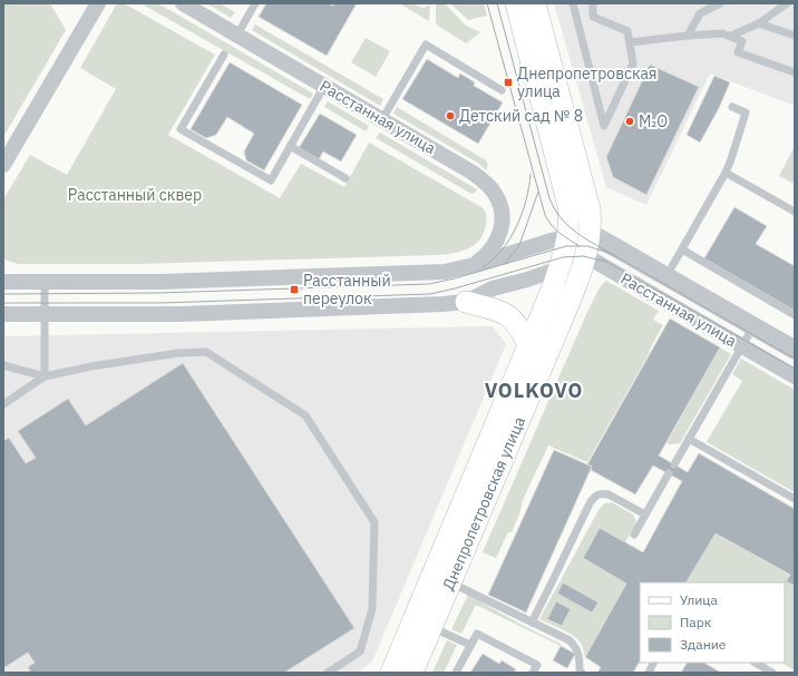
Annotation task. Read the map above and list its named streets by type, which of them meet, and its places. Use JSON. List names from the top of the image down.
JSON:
{
  "streets": {
    "main road": ["Днепропетровская улица"],
    "street": ["Расстанная улица"]
  },
  "crossings": [
    ["Расстанная улица", "Днепропетровская улица"]
  ],
  "districts": ["VOLKOVO"],
  "parks": ["Расстанный сквер"],
  "places": {
    "transit": ["Днепропетровская улица", "Расстанный переулок"],
    "other": ["Детский сад № 8", "М₂O"]
  },
  "legend": ["Улица", "Парк", "Здание"]
}
